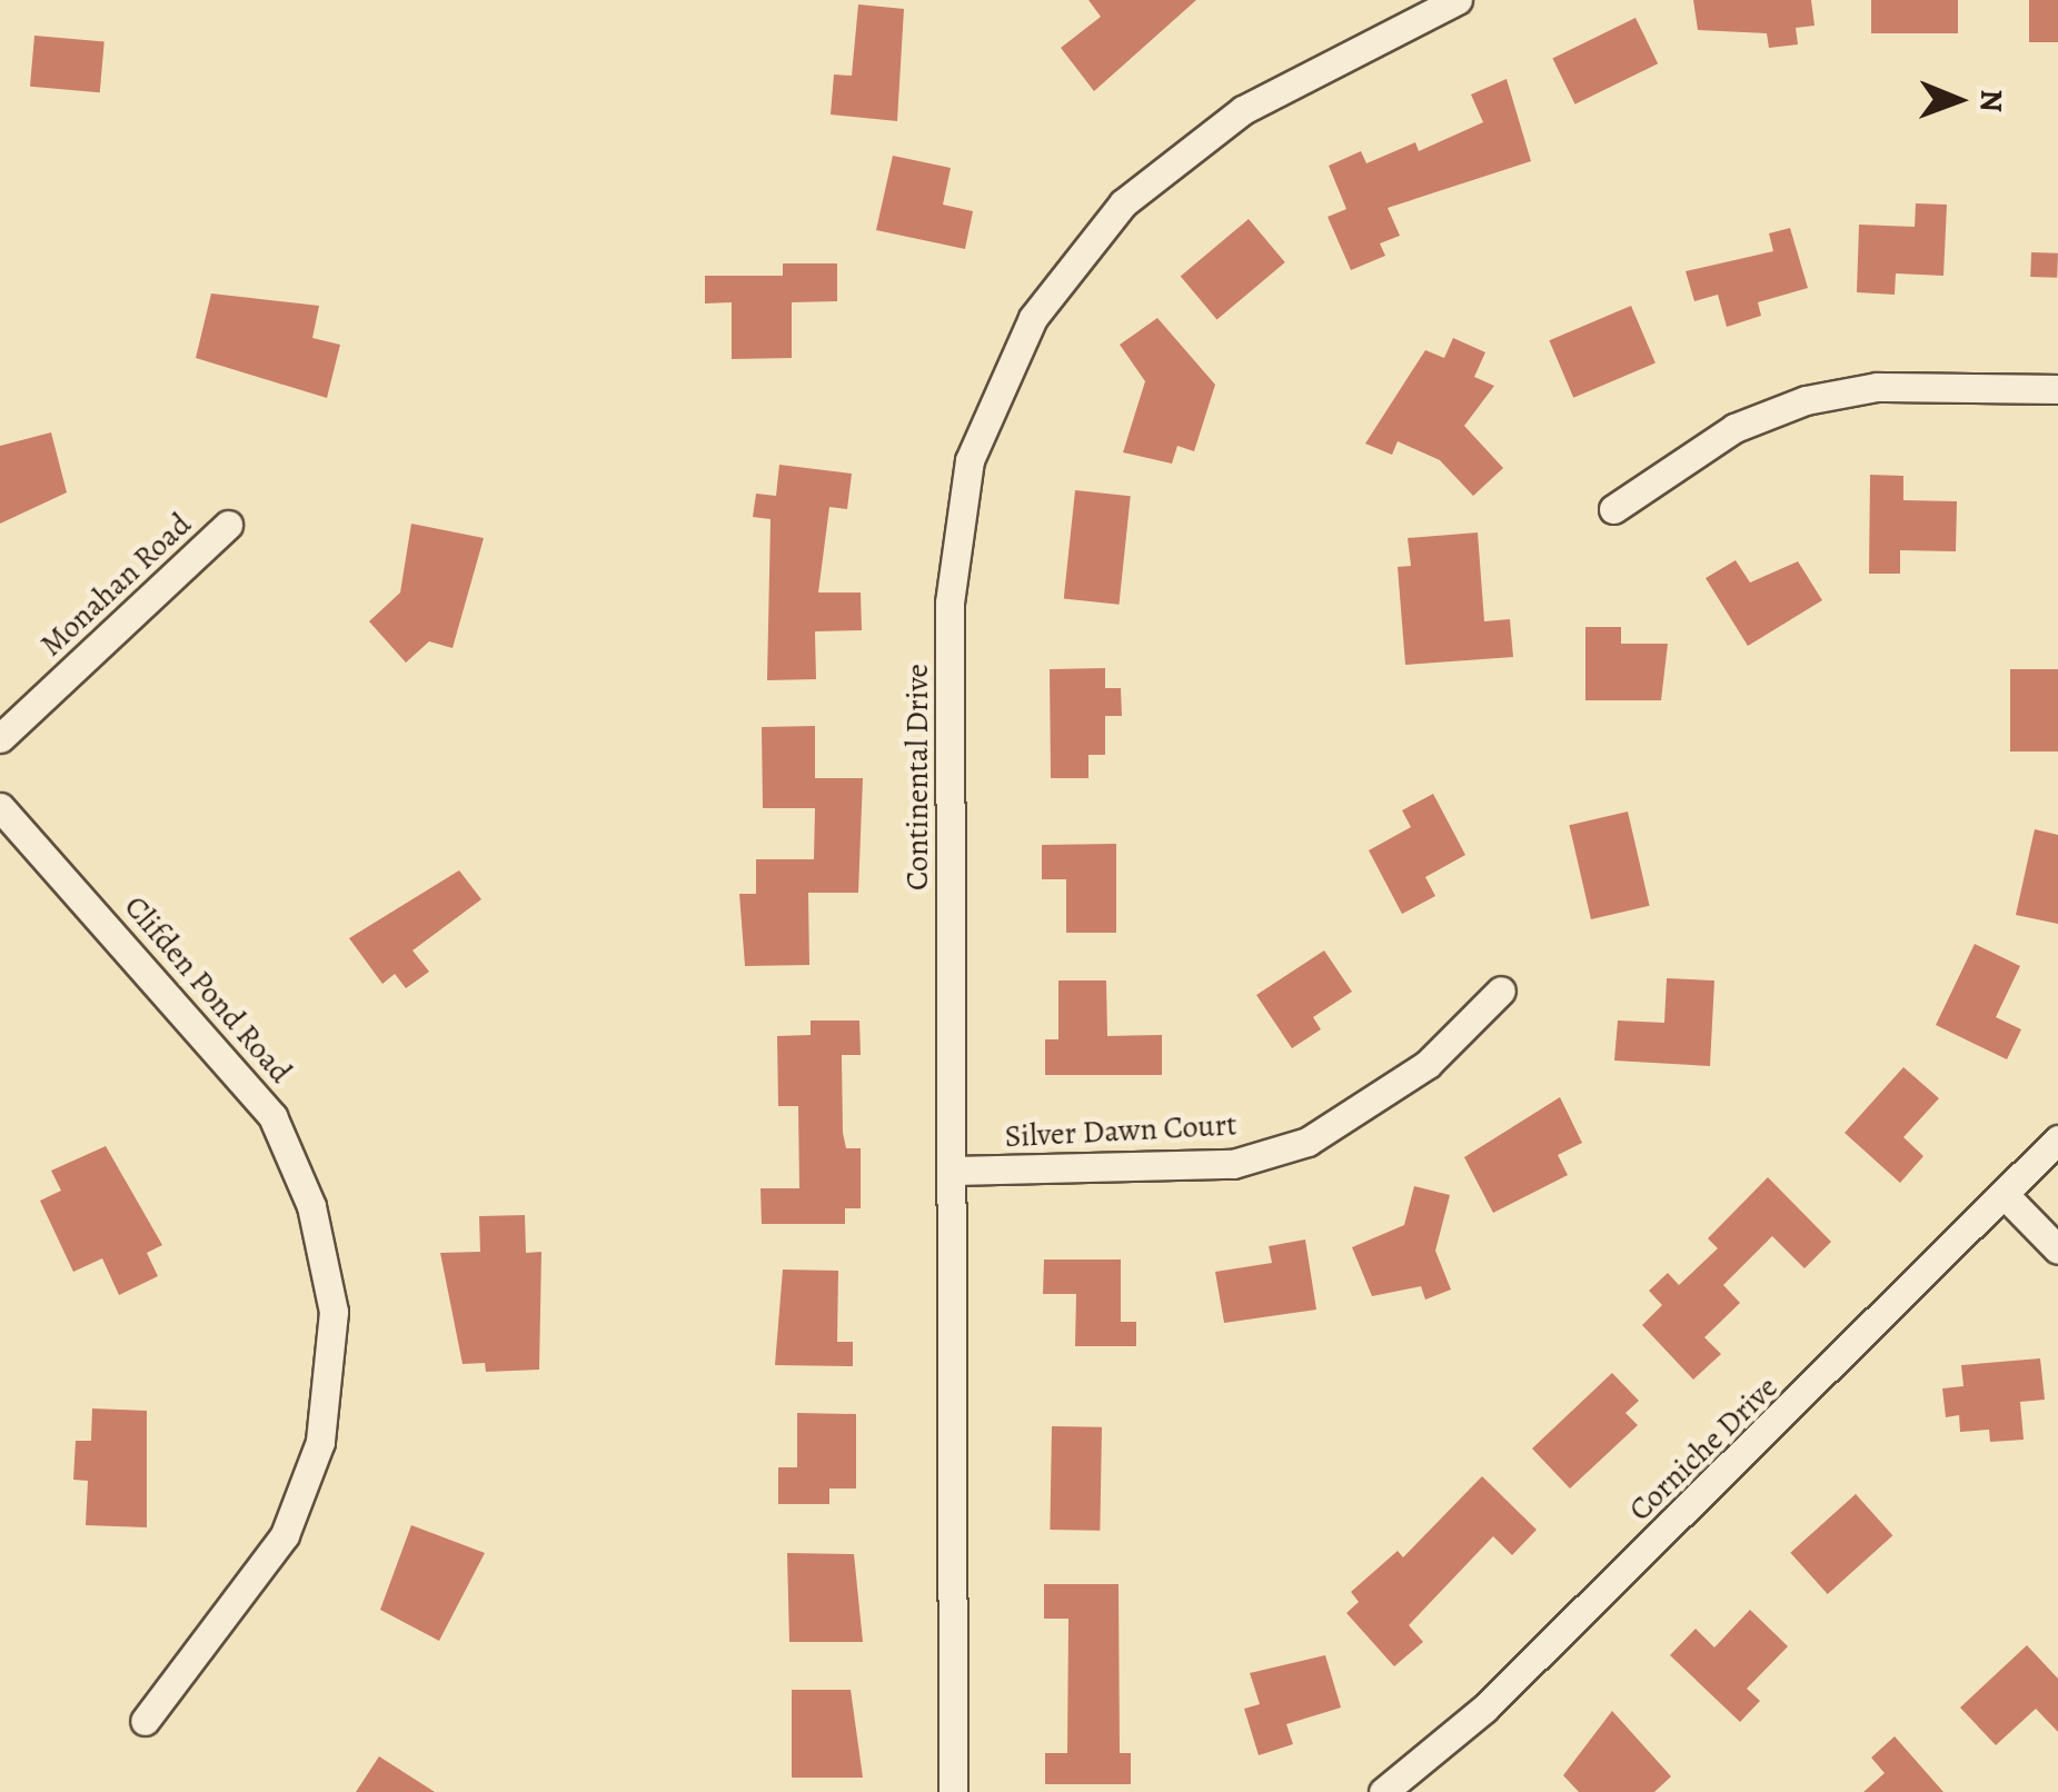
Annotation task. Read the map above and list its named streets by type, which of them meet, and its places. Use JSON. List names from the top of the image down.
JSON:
{
  "streets": {
    "street": [
      "Monahan Road",
      "Continental Drive",
      "Clifden Pond Road",
      "Silver Dawn Court",
      "Corniche Drive"
    ]
  },
  "crossings": [
    ["Continental Drive", "Silver Dawn Court"]
  ],
  "north": "right"
}
